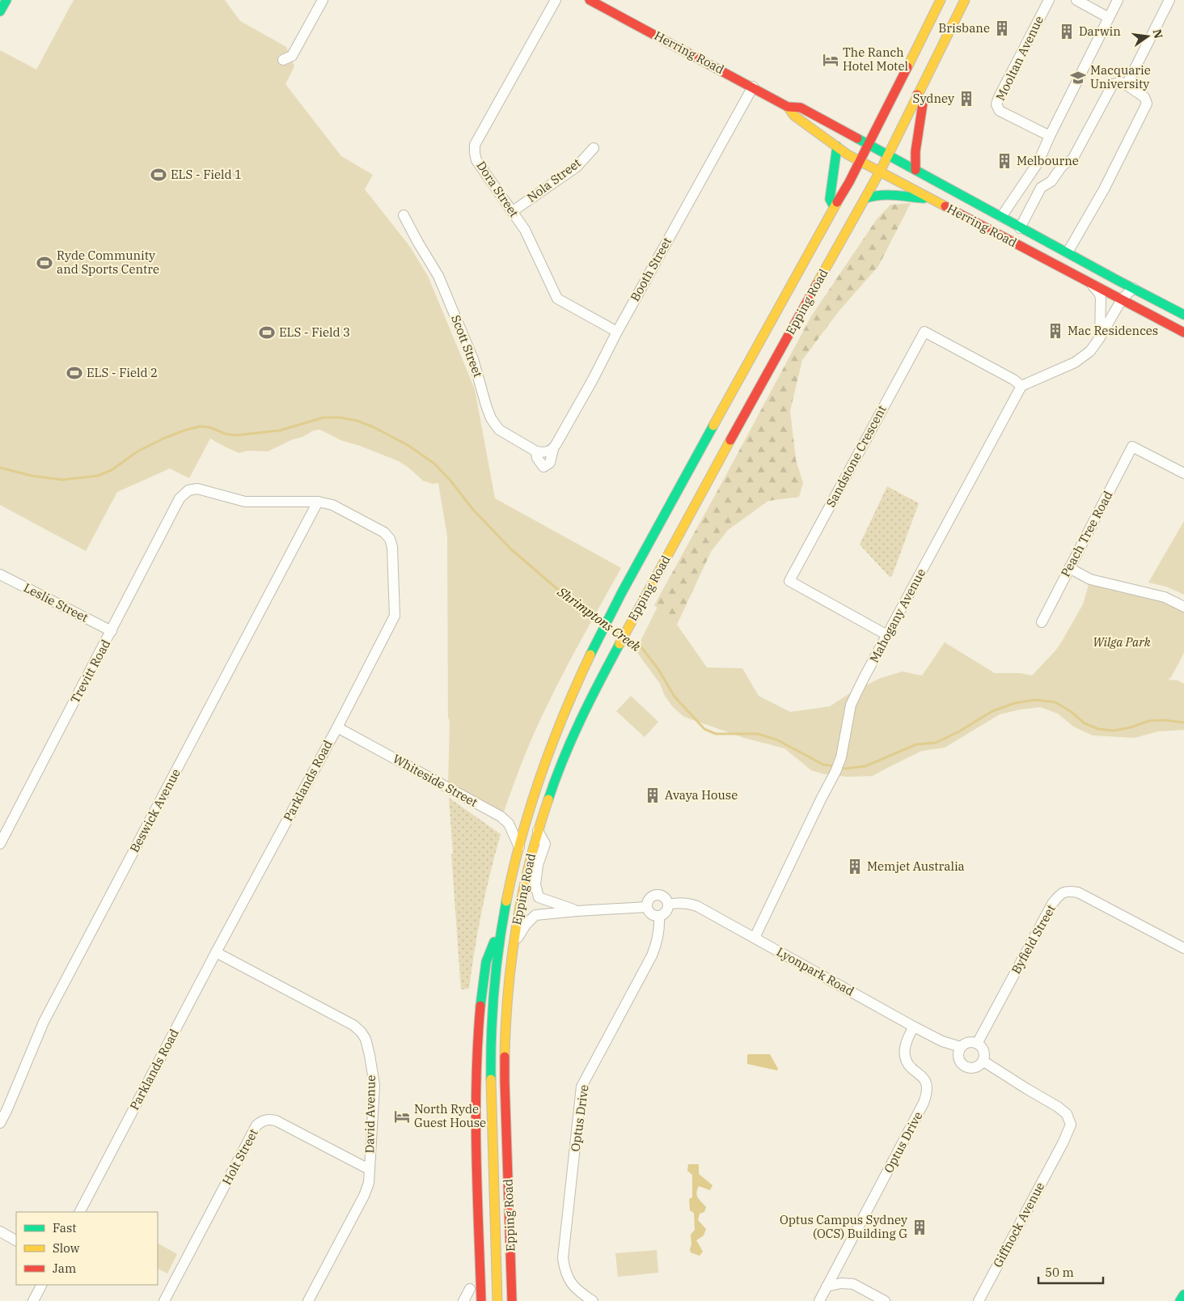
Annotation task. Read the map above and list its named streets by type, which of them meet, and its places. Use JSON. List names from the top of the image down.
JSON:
{
  "streets": {
    "main road": ["Herring Road", "Epping Road"],
    "street": [
      "Mooltan Avenue",
      "Nola Street",
      "Dora Street",
      "Booth Street",
      "Scott Street",
      "Sandstone Crescent",
      "Peach Tree Road",
      "Leslie Street",
      "Mahogany Avenue",
      "Trevitt Road",
      "Parklands Road",
      "Whiteside Street",
      "Beswick Avenue",
      "Byfield Street",
      "Lyonpark Road",
      "David Avenue",
      "Optus Drive",
      "Holt Street",
      "Giffnock Avenue"
    ]
  },
  "crossings": [
    ["Herring Road", "Booth Street"],
    ["Herring Road", "Epping Road"],
    ["Nola Street", "Dora Street"],
    ["Dora Street", "Booth Street"],
    ["Booth Street", "Scott Street"],
    ["Epping Road", "Whiteside Street"],
    ["Sandstone Crescent", "Mahogany Avenue"],
    ["Leslie Street", "Trevitt Road"],
    ["Mahogany Avenue", "Lyonpark Road"],
    ["Trevitt Road", "Parklands Road"],
    ["Parklands Road", "Whiteside Street"],
    ["Parklands Road", "Beswick Avenue"],
    ["Parklands Road", "David Avenue"],
    ["Byfield Street", "Lyonpark Road"],
    ["Byfield Street", "Giffnock Avenue"],
    ["Lyonpark Road", "Optus Drive"],
    ["Lyonpark Road", "Giffnock Avenue"],
    ["David Avenue", "Holt Street"]
  ],
  "water": ["Shrimptons Creek"],
  "parks": ["Wilga Park"],
  "places": {
    "building": [
      "Brisbane",
      "Darwin",
      "Sydney",
      "Melbourne",
      "Mac Residences",
      "Avaya House",
      "Memjet Australia",
      "Optus Campus Sydney (OCS) Building G"
    ],
    "hotel": ["The Ranch Hotel Motel", "North Ryde Guest House"],
    "school or university": ["Macquarie University"],
    "sports": [
      "ELS - Field 1",
      "Ryde Community and Sports Centre",
      "ELS - Field 3",
      "ELS - Field 2"
    ]
  },
  "legend": ["Fast", "Slow", "Jam"],
  "scale_bar": "50 m",
  "north": "right"
}
